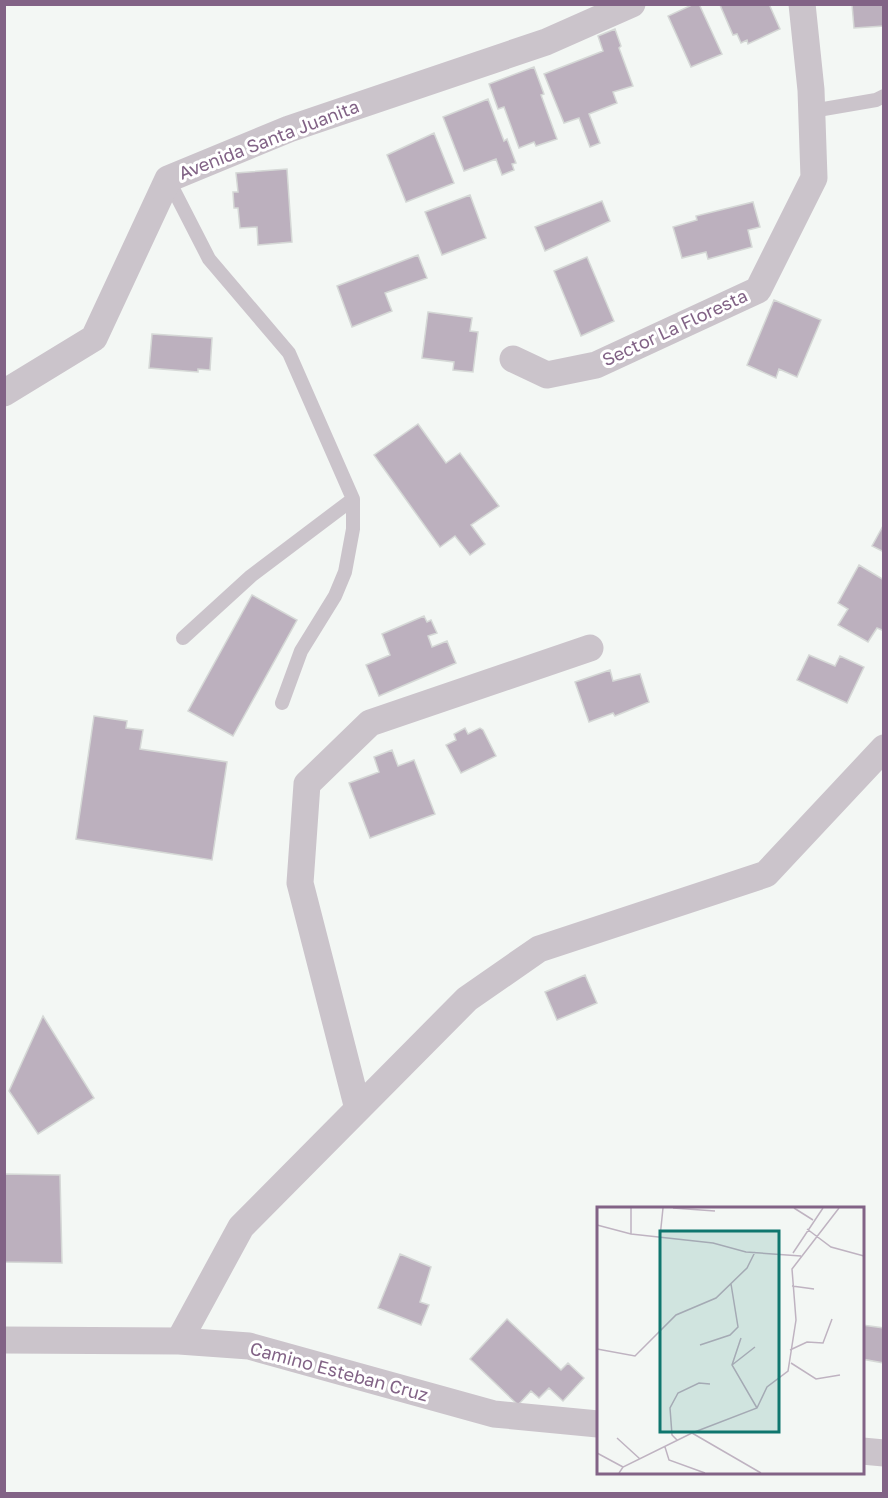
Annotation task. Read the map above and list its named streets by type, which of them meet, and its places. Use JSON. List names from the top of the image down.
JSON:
{
  "streets": {
    "street": ["Avenida Santa Juanita", "Sector La Floresta", "Camino Esteban Cruz"]
  }
}
